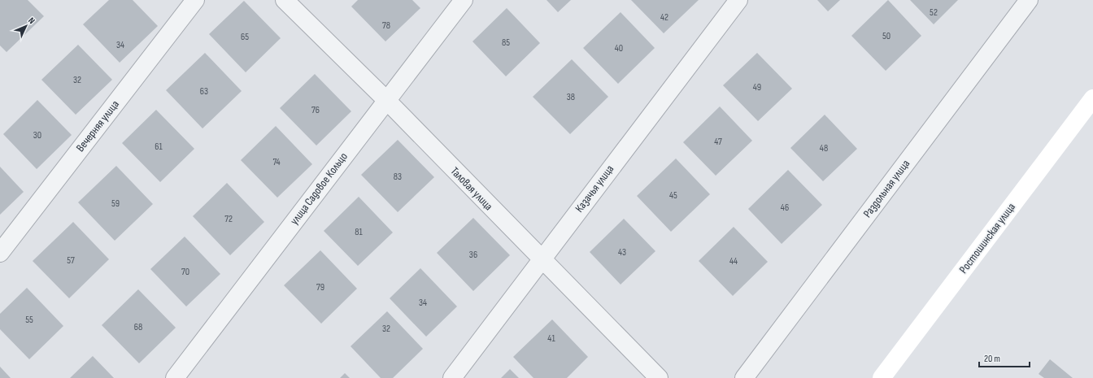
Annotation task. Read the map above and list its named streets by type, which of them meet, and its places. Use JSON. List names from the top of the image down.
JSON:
{
  "streets": {
    "main road": ["Ростошинская улица"],
    "street": [
      "Вечерняя улица",
      "улица Садовое Кольцо",
      "Таловая улица",
      "Казачья улица",
      "Раздольная улица"
    ]
  },
  "crossings": [
    ["улица Садовое Кольцо", "Таловая улица"],
    ["Таловая улица", "Казачья улица"]
  ],
  "house_numbers": [
    "52",
    "42",
    "78",
    "50",
    "65",
    "85",
    "34",
    "40",
    "32",
    "49",
    "63",
    "38",
    "76",
    "30",
    "47",
    "61",
    "48",
    "74",
    "83",
    "45",
    "59",
    "46",
    "72",
    "81",
    "43",
    "36",
    "57",
    "44",
    "70",
    "79",
    "34",
    "55",
    "68",
    "32",
    "41"
  ],
  "scale_bar": "20 m",
  "north": "top right"
}
